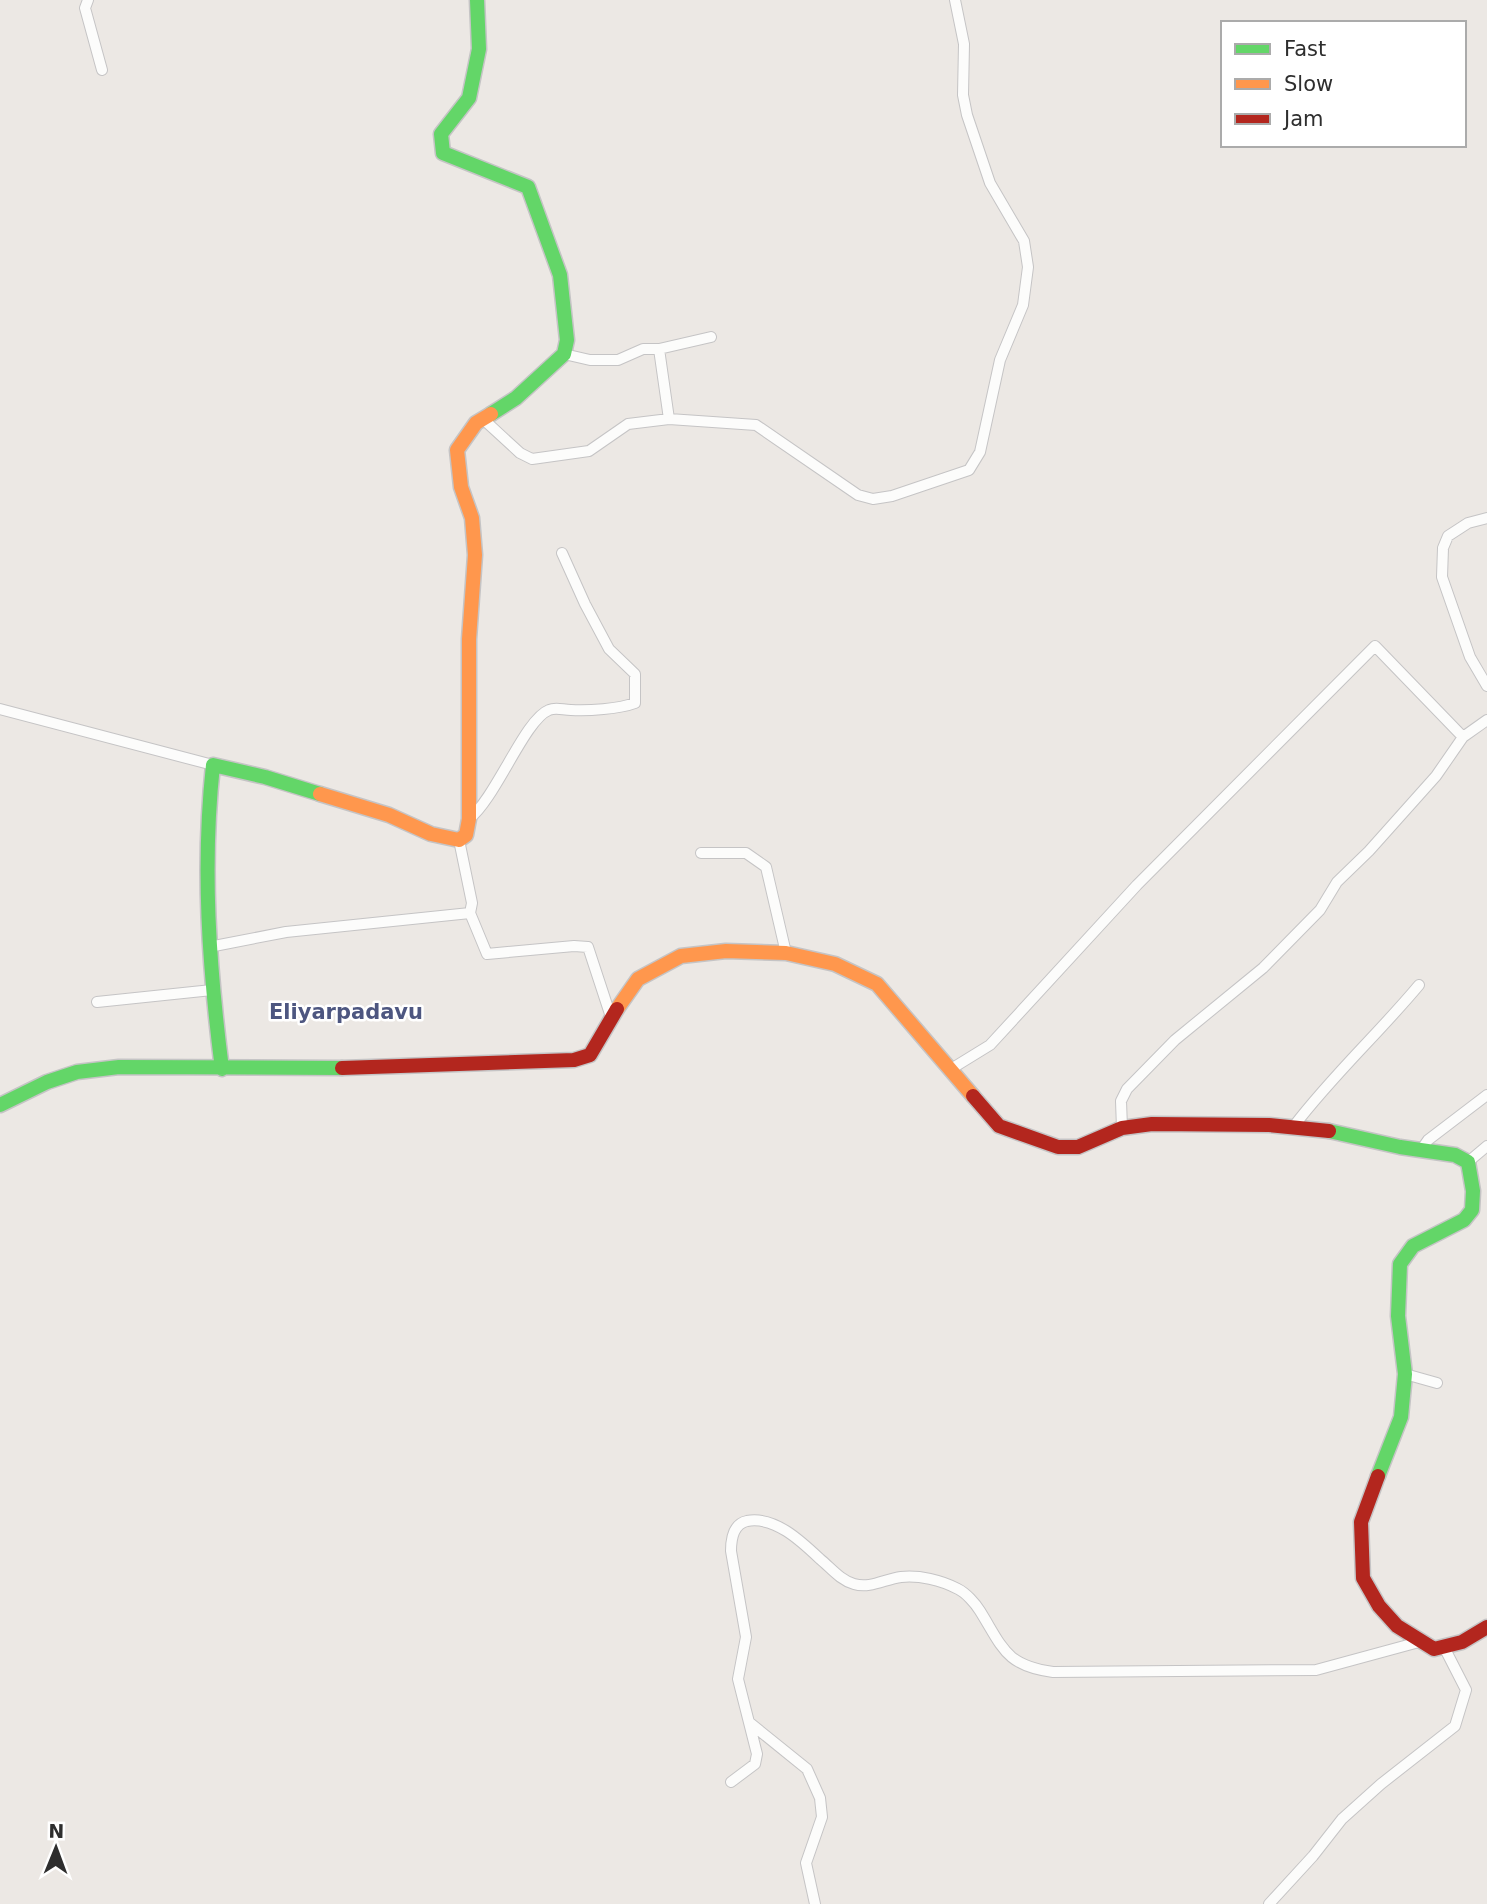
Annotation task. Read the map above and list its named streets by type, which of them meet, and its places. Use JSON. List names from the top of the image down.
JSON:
{
  "districts": ["Eliyarpadavu"],
  "legend": ["Fast", "Slow", "Jam"],
  "north": "top"
}
